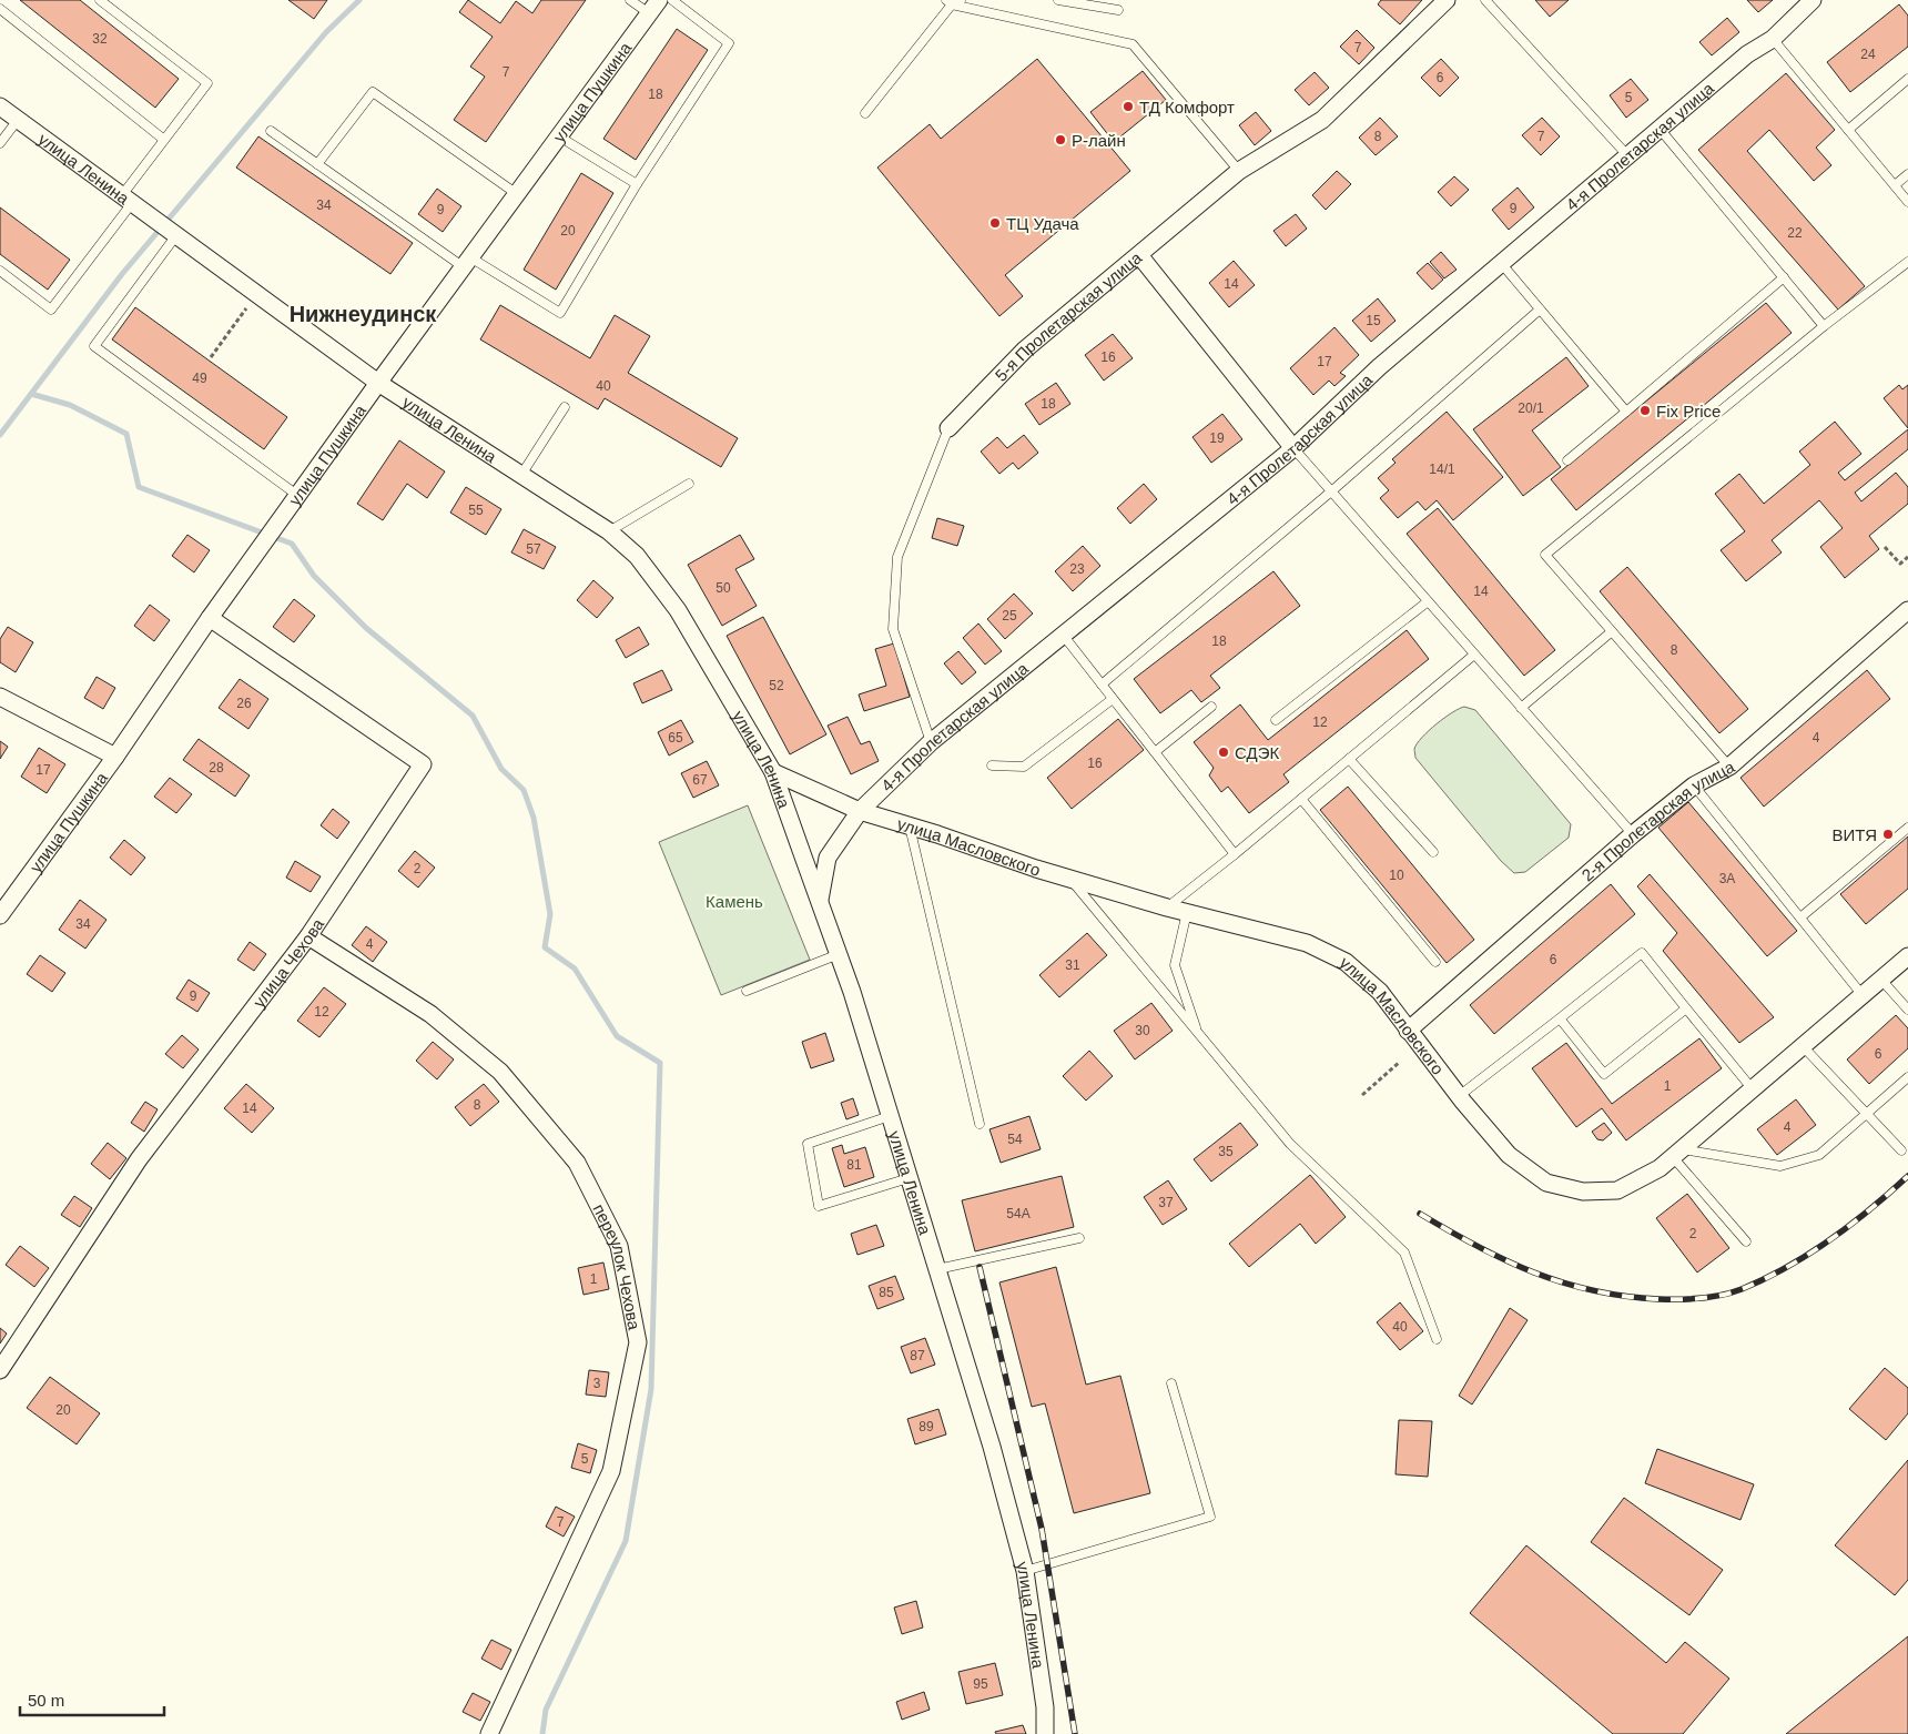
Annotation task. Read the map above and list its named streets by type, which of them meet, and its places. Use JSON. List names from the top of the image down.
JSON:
{
  "streets": {
    "street": [
      "улица Пушкина",
      "4-я Пролетарская улица",
      "улица Ленина",
      "5-я Пролетарская улица",
      "2-я Пролетарская улица",
      "улица Масловского",
      "улица Чехова",
      "переулок Чехова"
    ]
  },
  "crossings": [
    ["улица Пушкина", "улица Ленина"],
    ["улица Пушкина", "улица Чехова"],
    ["4-я Пролетарская улица", "улица Ленина"],
    ["4-я Пролетарская улица", "5-я Пролетарская улица"],
    ["4-я Пролетарская улица", "улица Масловского"],
    ["улица Ленина", "улица Масловского"],
    ["2-я Пролетарская улица", "улица Масловского"],
    ["улица Чехова", "переулок Чехова"]
  ],
  "districts": ["Нижнеудинск"],
  "parks": ["Камень"],
  "places": [
    "ТД Комфорт",
    "Р-лайн",
    "ТЦ Удача",
    "Fix Price",
    "СДЭК",
    "ВИТЯ"
  ],
  "house_numbers": [
    "32",
    "7",
    "24",
    "7",
    "6",
    "18",
    "5",
    "8",
    "7",
    "34",
    "9",
    "9",
    "20",
    "22",
    "14",
    "15",
    "16",
    "17",
    "49",
    "40",
    "18",
    "20/1",
    "19",
    "14/1",
    "55",
    "57",
    "23",
    "50",
    "14",
    "25",
    "18",
    "8",
    "52",
    "26",
    "12",
    "65",
    "4",
    "16",
    "28",
    "17",
    "67",
    "2",
    "10",
    "3А",
    "34",
    "4",
    "6",
    "31",
    "9",
    "12",
    "30",
    "6",
    "1",
    "8",
    "14",
    "4",
    "54",
    "35",
    "81",
    "37",
    "54А",
    "2",
    "1",
    "85",
    "40",
    "87",
    "3",
    "20",
    "89",
    "5",
    "7",
    "95"
  ],
  "scale_bar": "50 m"
}
